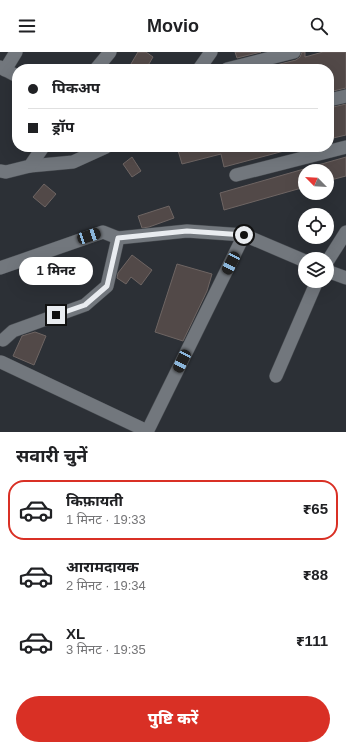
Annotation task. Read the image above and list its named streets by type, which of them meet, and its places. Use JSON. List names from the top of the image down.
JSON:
{
  "north": "top left",
  "page": {
    "header": "Movio",
    "banner": ["पिकअप", "ड्रॉप"],
    "bubble": "1 मिनट",
    "heading": "सवारी चुनें",
    "list": [
      {
        "name": "किफ़ायती",
        "note": "1 मिनट · 19:33",
        "value": "₹65"
      },
      {
        "name": "आरामदायक",
        "note": "2 मिनट · 19:34",
        "value": "₹88"
      },
      {
        "name": "XL",
        "note": "3 मिनट · 19:35",
        "value": "₹111"
      }
    ],
    "buttons": "पुष्टि करें"
  }
}
